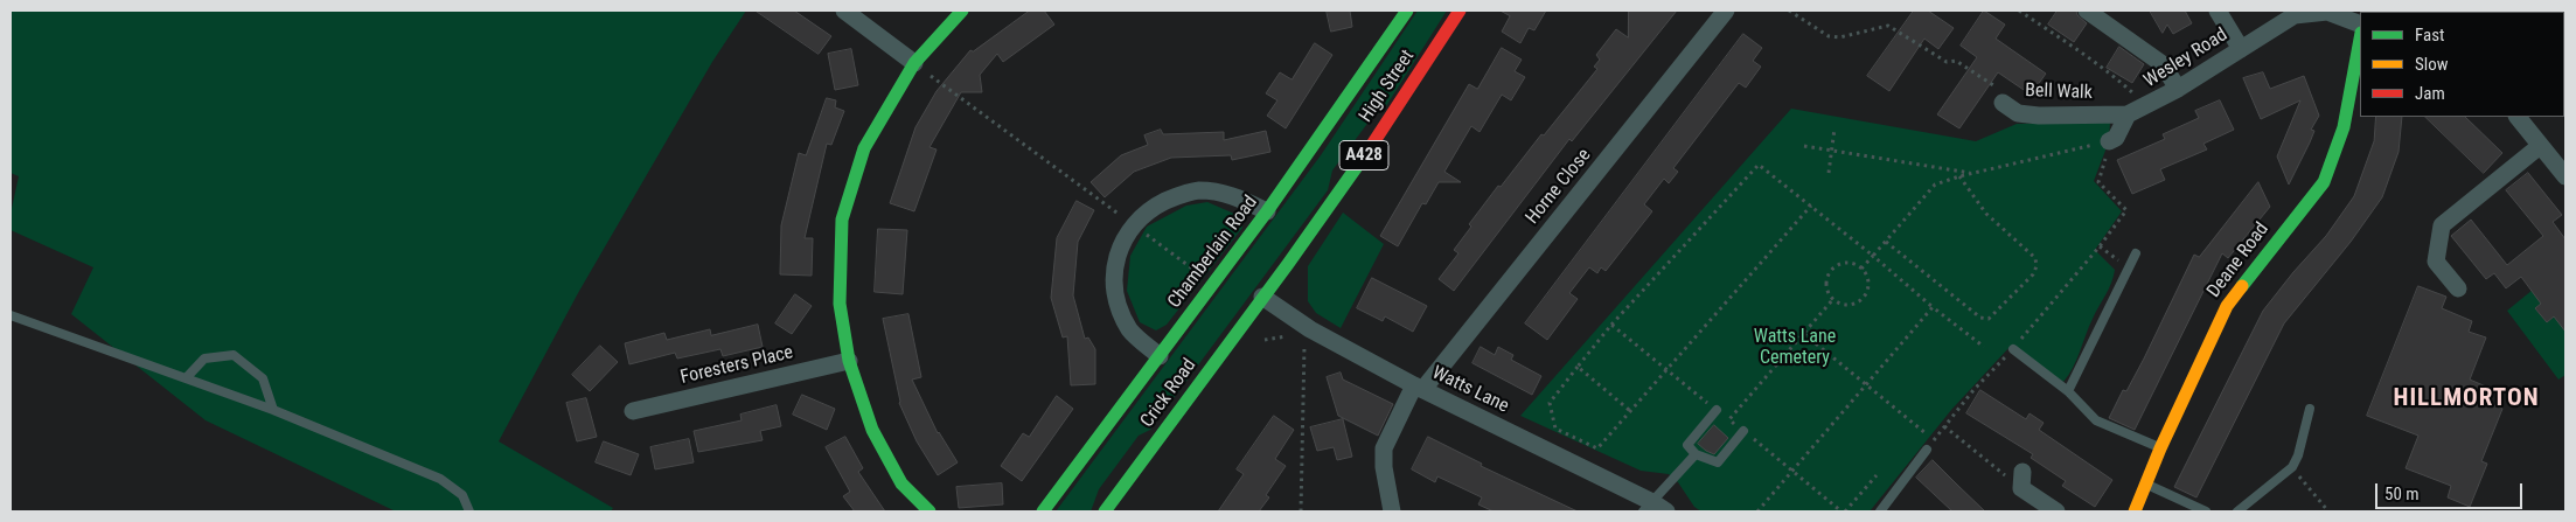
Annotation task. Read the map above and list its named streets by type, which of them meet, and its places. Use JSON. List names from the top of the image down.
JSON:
{
  "streets": {
    "main road": [
      "High Street",
      "A428",
      "Chamberlain Road",
      "Deane Road",
      "Crick Road"
    ],
    "street": [
      "Wesley Road",
      "Bell Walk",
      "Horne Close",
      "Foresters Place",
      "Watts Lane"
    ]
  },
  "crossings": [
    ["Wesley Road", "Bell Walk"],
    ["High Street", "Watts Lane"],
    ["High Street", "Crick Road"],
    ["Horne Close", "Watts Lane"],
    ["Watts Lane", "Crick Road"]
  ],
  "districts": ["HILLMORTON"],
  "parks": ["Watts Lane Cemetery"],
  "legend": ["Fast", "Slow", "Jam"],
  "scale_bar": "50 m"
}
